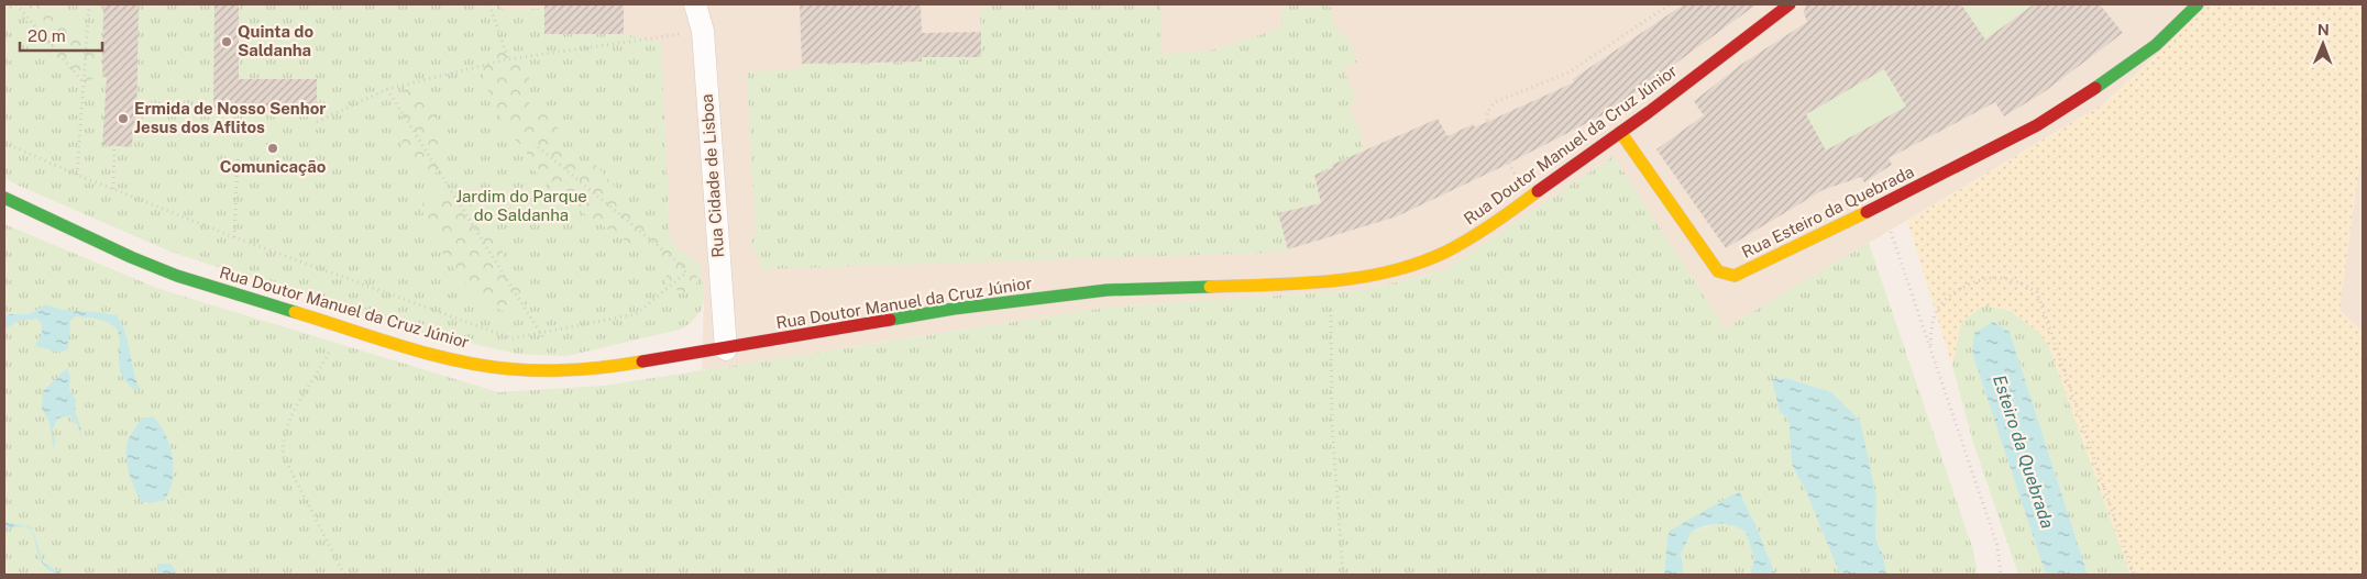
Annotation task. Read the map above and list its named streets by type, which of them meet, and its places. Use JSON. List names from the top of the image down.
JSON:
{
  "streets": {
    "main road": ["Rua Doutor Manuel da Cruz Júnior", "Rua Esteiro da Quebrada"],
    "street": ["Rua Cidade de Lisboa"]
  },
  "crossings": [
    ["Rua Doutor Manuel da Cruz Júnior", "Rua Cidade de Lisboa"],
    ["Rua Doutor Manuel da Cruz Júnior", "Rua Esteiro da Quebrada"]
  ],
  "water": ["Esteiro da Quebrada"],
  "parks": ["Jardim do Parque do Saldanha"],
  "places": ["Quinta do Saldanha", "Ermida de Nosso Senhor Jesus dos Aflitos", "Comunicação"],
  "scale_bar": "20 m",
  "north": "top"
}
